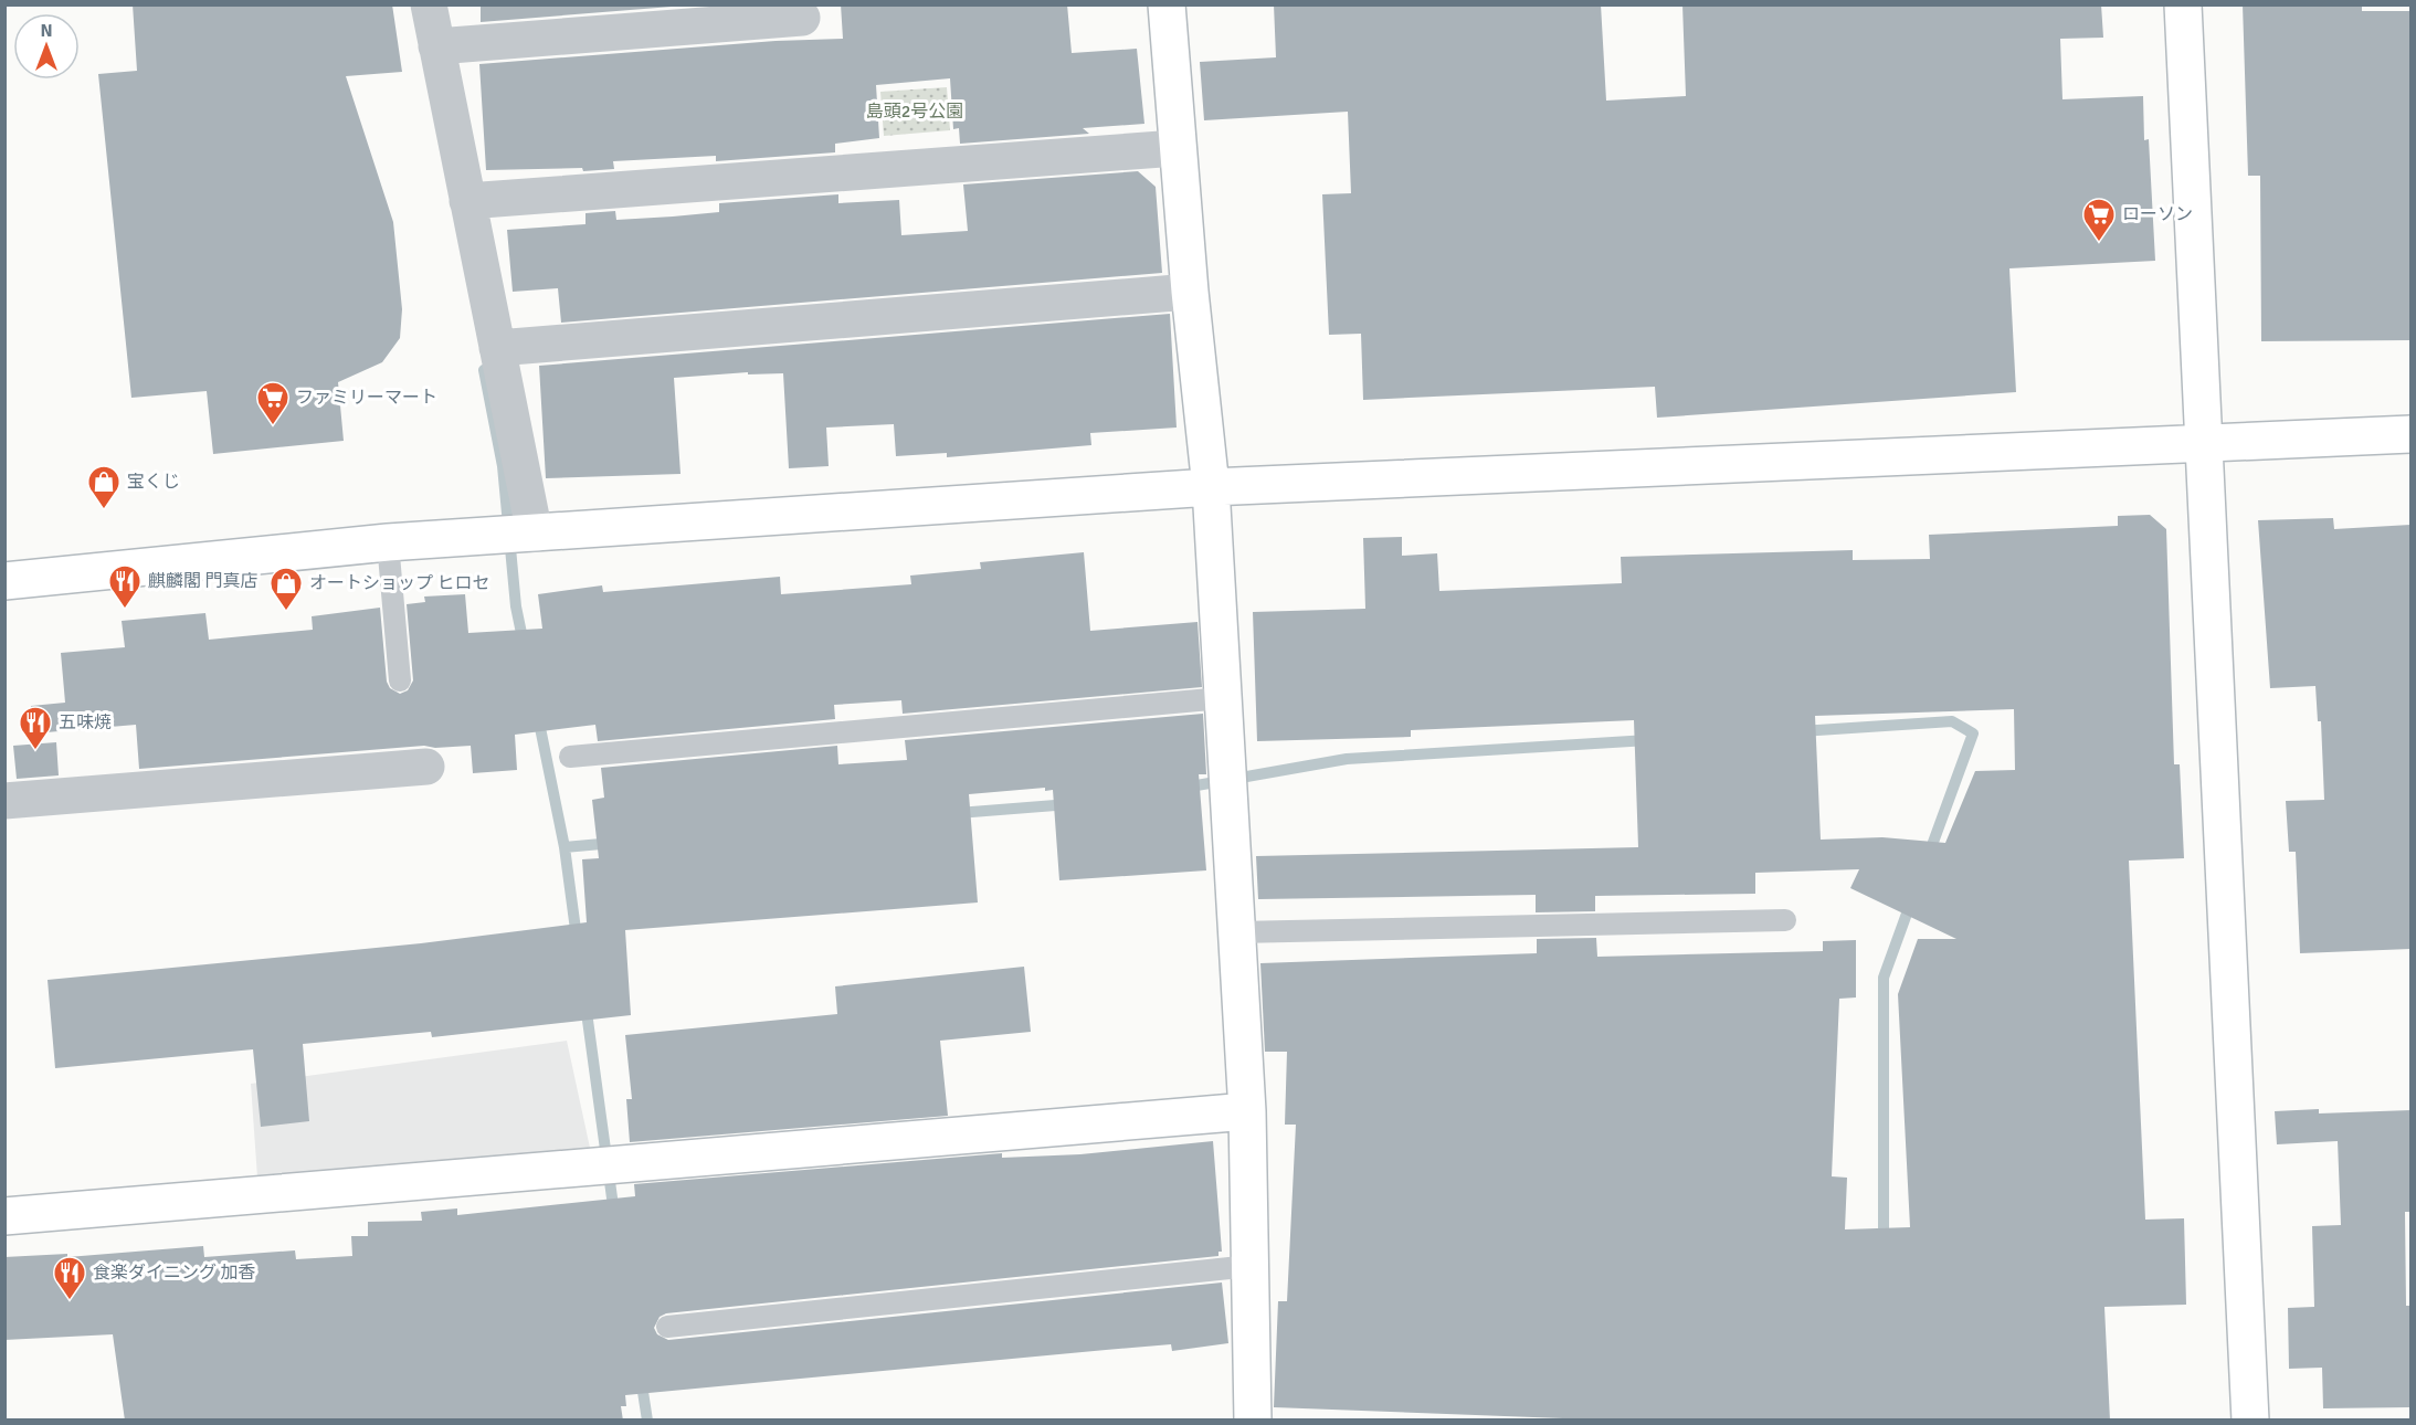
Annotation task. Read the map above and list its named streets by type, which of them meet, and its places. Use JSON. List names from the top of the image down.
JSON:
{
  "parks": ["島頭2号公園"],
  "places": {
    "supermarket": ["ローソン", "ファミリーマート"],
    "shop": ["宝くじ", "オートショップ ヒロセ"],
    "restaurant": ["麒麟閣 門真店", "五味焼", "食楽ダイニング 加香"]
  },
  "north": "top"
}
